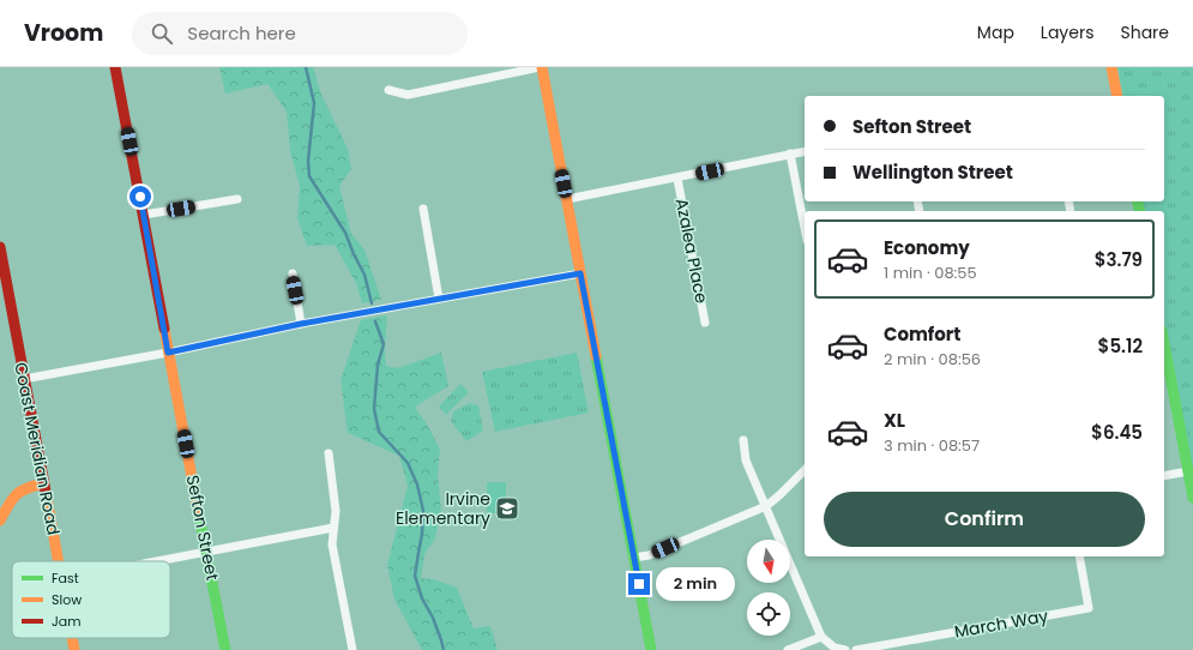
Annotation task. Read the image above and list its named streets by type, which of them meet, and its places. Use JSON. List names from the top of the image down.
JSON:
{
  "streets": {
    "street": [
      "Azalea Place",
      "Coast Meridian Road",
      "Sefton Street",
      "March Way"
    ]
  },
  "places": {
    "school or university": ["Irvine Elementary"]
  },
  "legend": ["Fast", "Slow", "Jam"],
  "north": "bottom",
  "page": {
    "header": "Vroom",
    "search": "Search here",
    "nav": ["Map", "Layers", "Share"],
    "banner": ["Sefton Street", "Wellington Street"],
    "list": [
      {
        "name": "Economy",
        "note": "1 min · 08:55",
        "value": "$3.79"
      },
      {
        "name": "Comfort",
        "note": "2 min · 08:56",
        "value": "$5.12"
      },
      {
        "name": "XL",
        "note": "3 min · 08:57",
        "value": "$6.45"
      }
    ],
    "buttons": "Confirm",
    "bubble": "2 min"
  }
}
